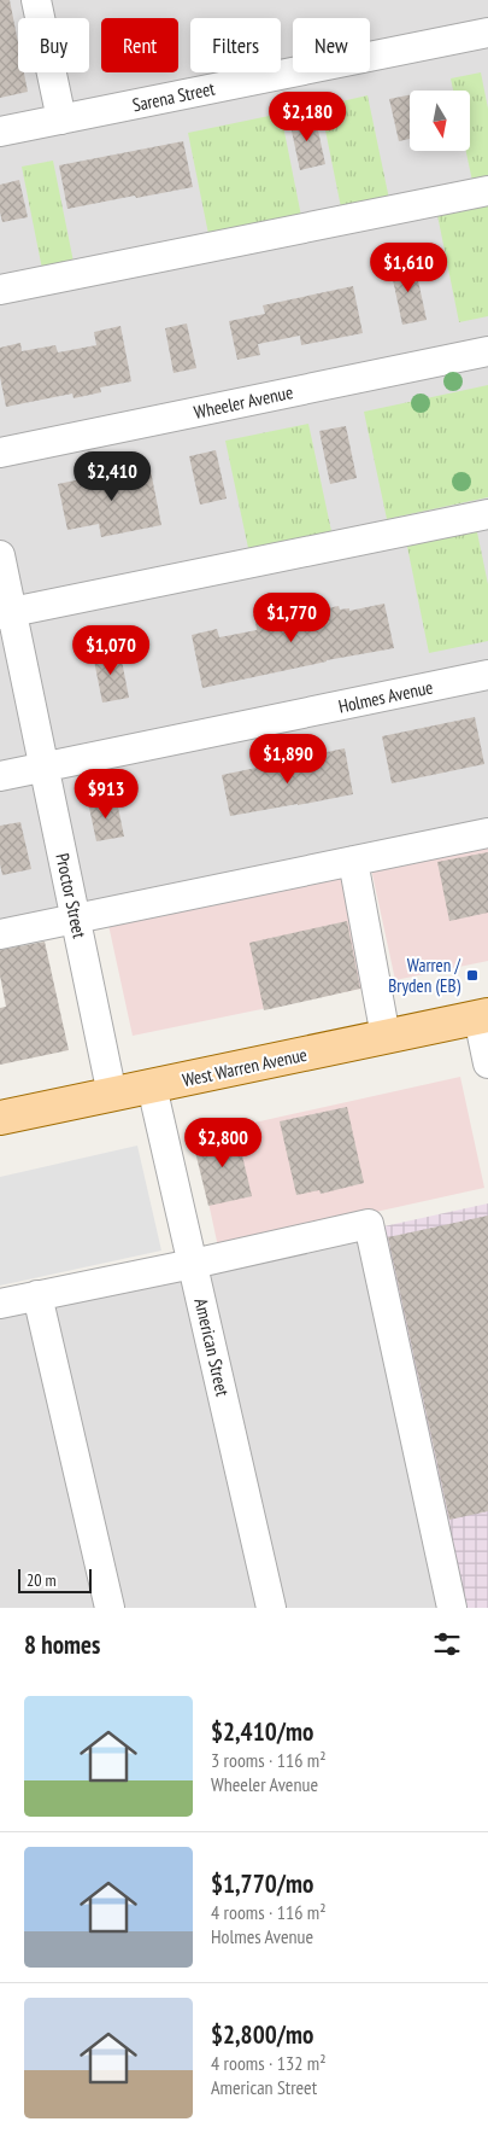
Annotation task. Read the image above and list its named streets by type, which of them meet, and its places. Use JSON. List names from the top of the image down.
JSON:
{
  "streets": {
    "main road": ["West Warren Avenue"],
    "street": [
      "Sarena Street",
      "Wheeler Avenue",
      "Holmes Avenue",
      "Proctor Street",
      "American Street"
    ]
  },
  "crossings": [
    ["Holmes Avenue", "Proctor Street"],
    ["Proctor Street", "West Warren Avenue"],
    ["West Warren Avenue", "American Street"]
  ],
  "places": {
    "transit": ["Warren / Bryden (EB)"]
  },
  "scale_bar": "20 m",
  "north": "bottom",
  "page": {
    "chip": [
      "Buy",
      "Rent",
      "Filters",
      "New"
    ],
    "price": [
      "$2,180",
      "$1,610",
      "$2,410",
      "$1,770",
      "$1,070",
      "$1,890",
      "$913",
      "$2,800"
    ],
    "scale": "20 m",
    "heading": "8 homes",
    "list": [
      {
        "name": "$2,410/mo",
        "note": "3 rooms · 116 m² · Wheeler Avenue"
      },
      {
        "name": "$1,770/mo",
        "note": "4 rooms · 116 m² · Holmes Avenue"
      },
      {
        "name": "$2,800/mo",
        "note": "4 rooms · 132 m² · American Street"
      }
    ]
  }
}
